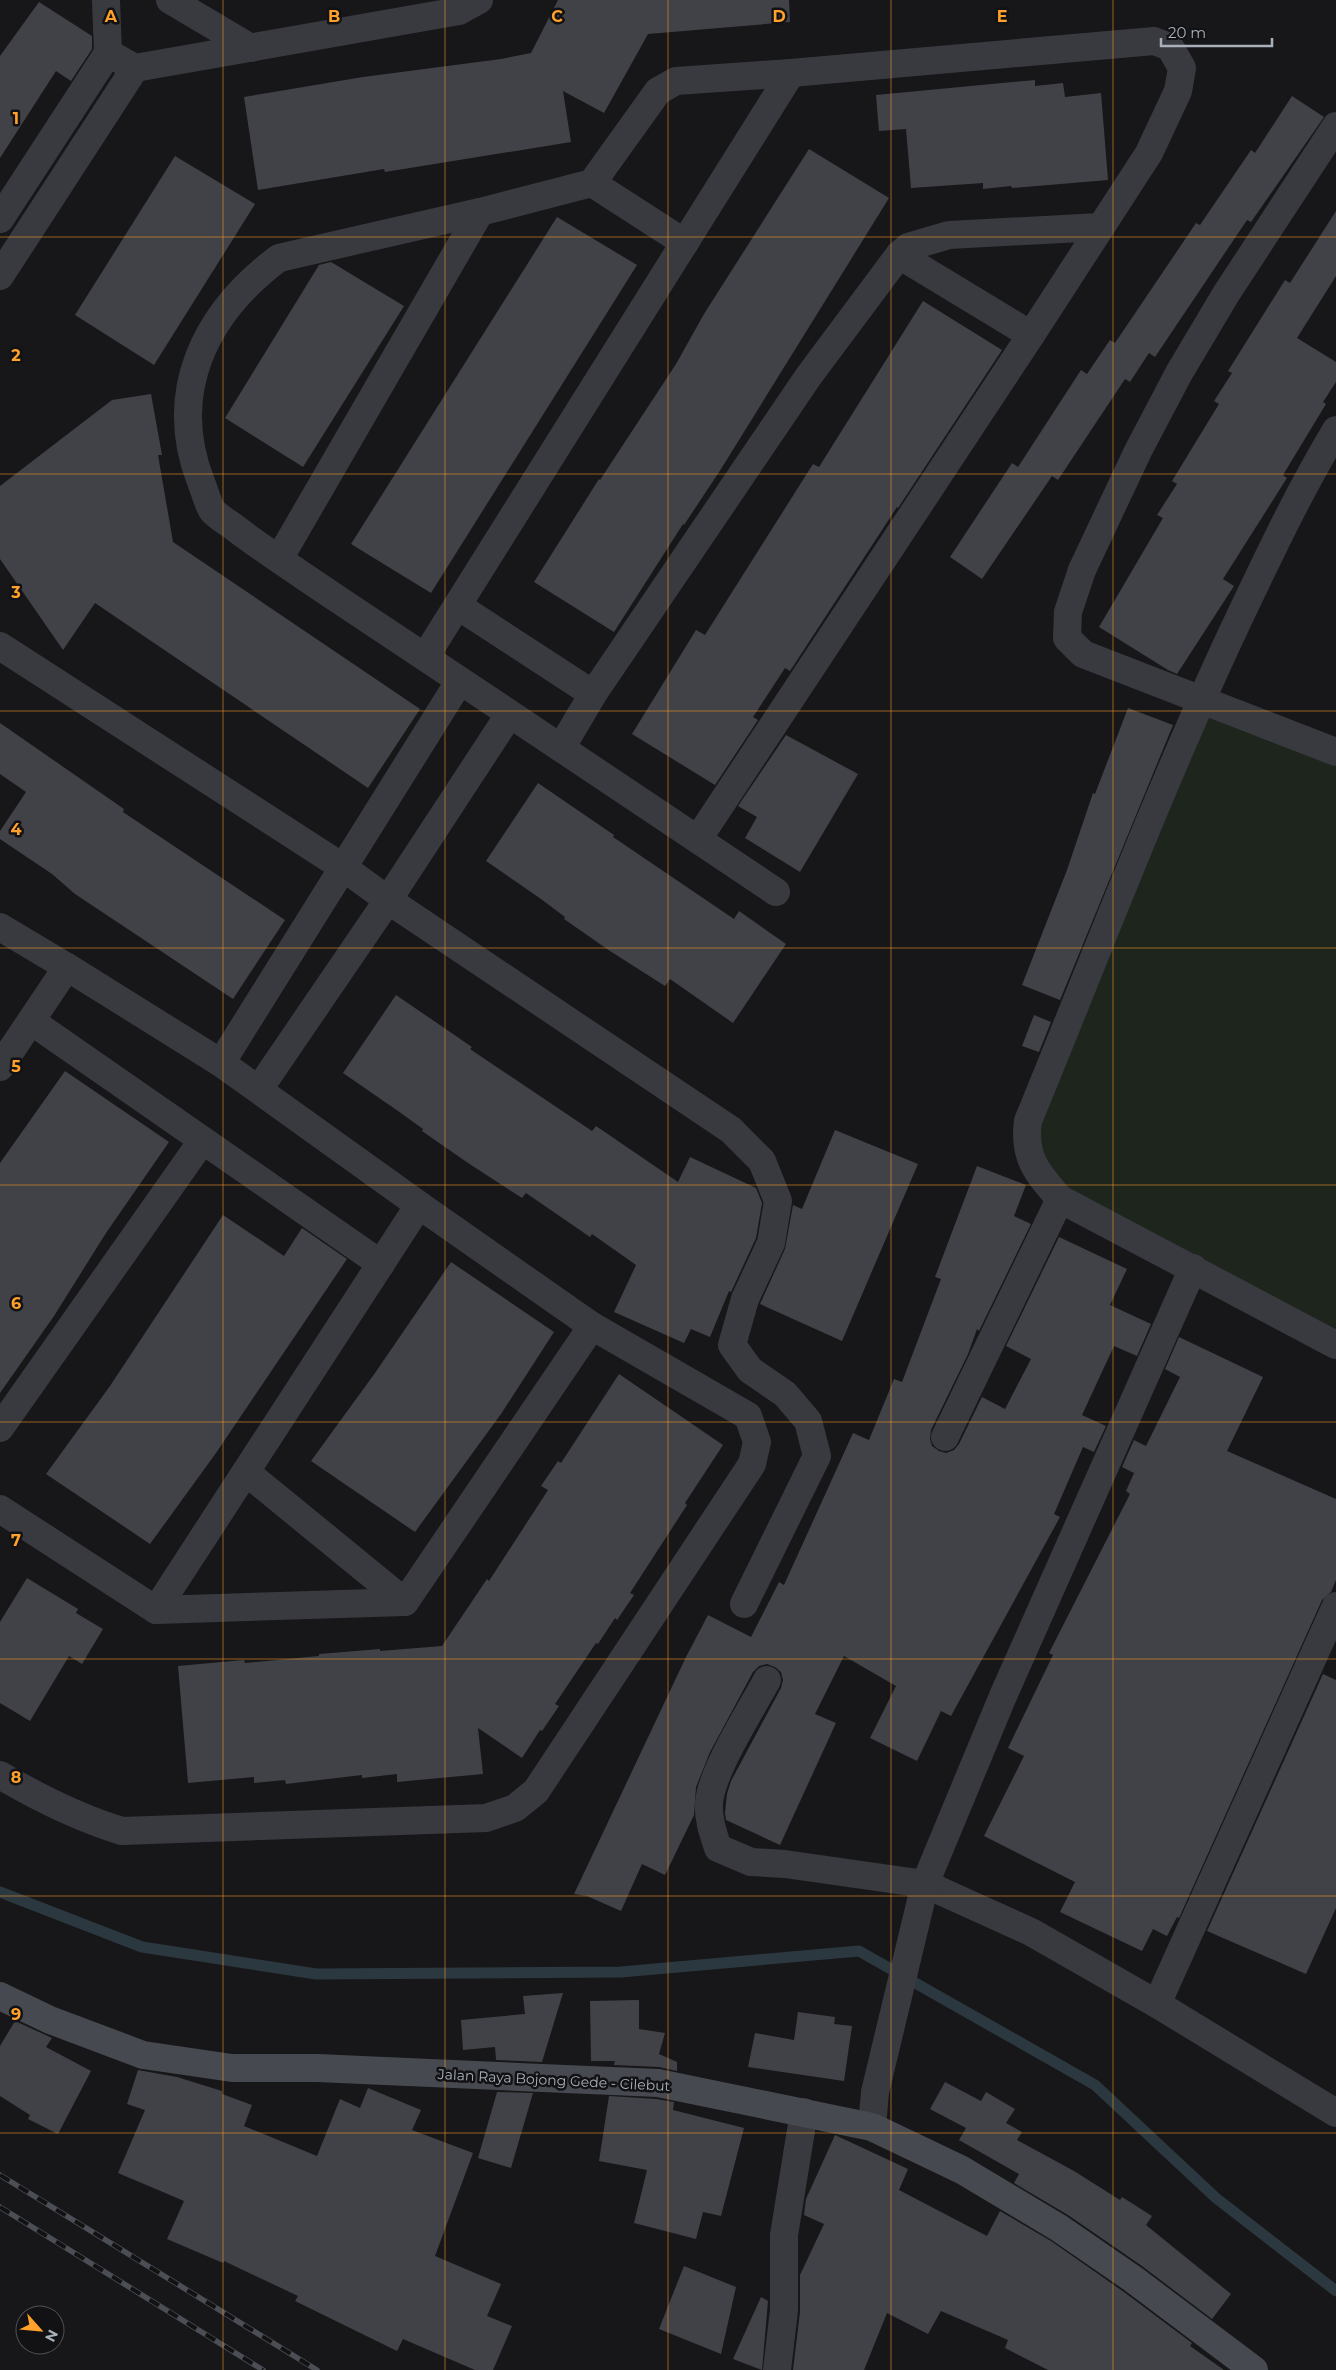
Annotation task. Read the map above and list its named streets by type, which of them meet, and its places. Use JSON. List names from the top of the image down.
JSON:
{
  "streets": {
    "main road": ["Jalan Raya Bojong Gede - Cilebut"]
  },
  "scale_bar": "20 m",
  "north": "bottom right",
  "grid": {
    "columns": [
      "A",
      "B",
      "C",
      "D",
      "E"
    ],
    "rows": [
      "1",
      "2",
      "3",
      "4",
      "5",
      "6",
      "7",
      "8",
      "9"
    ]
  }
}
